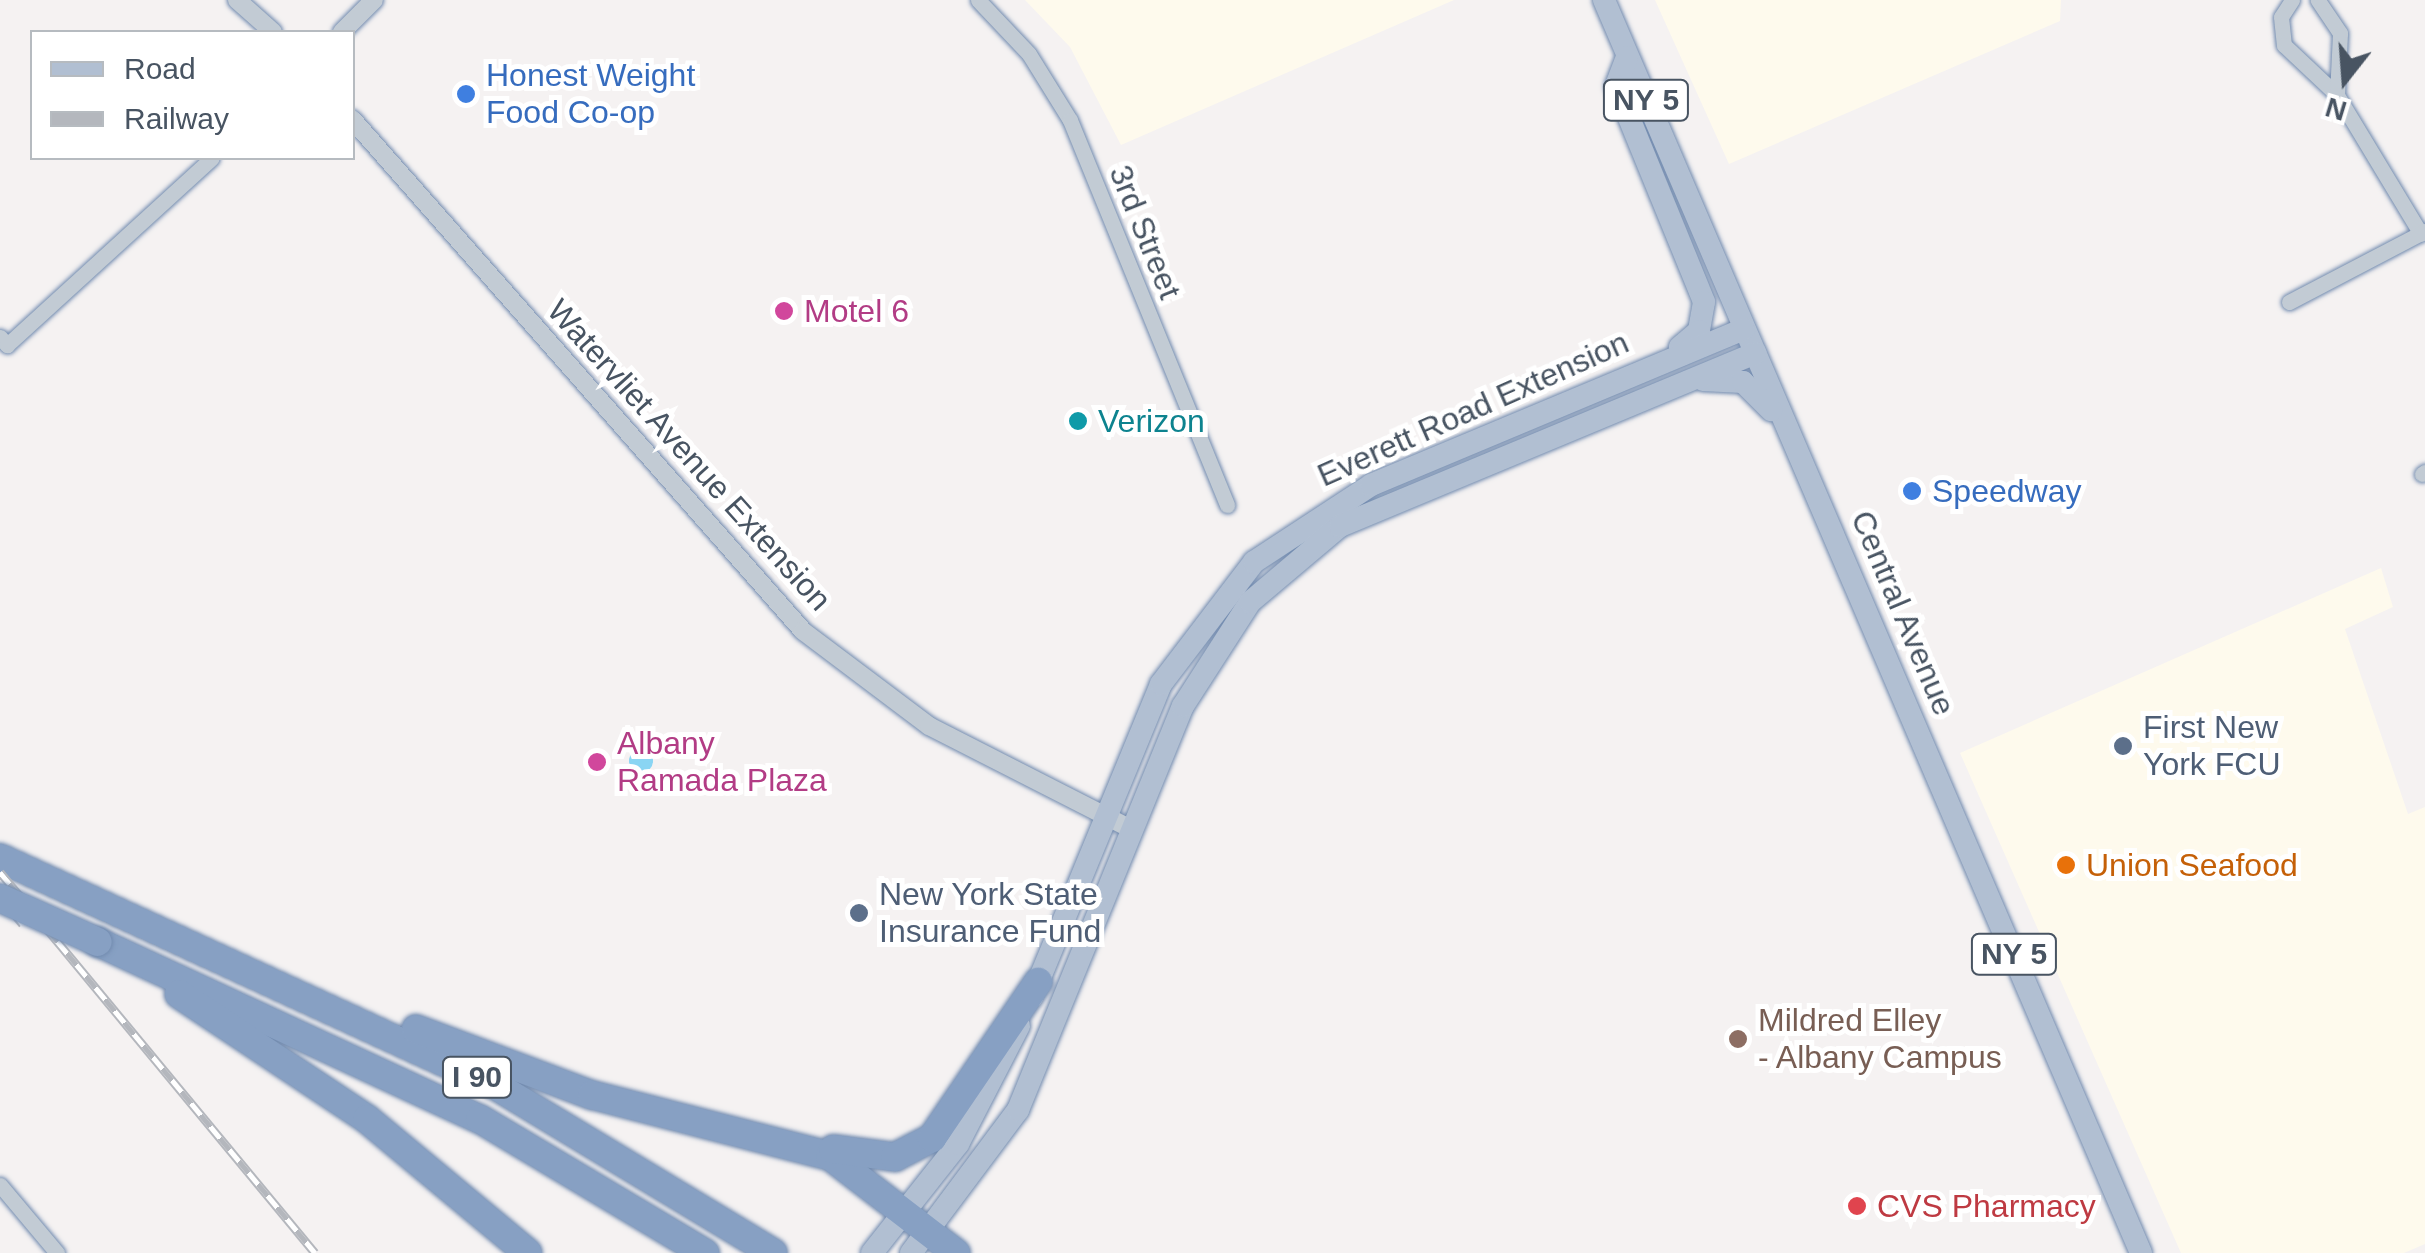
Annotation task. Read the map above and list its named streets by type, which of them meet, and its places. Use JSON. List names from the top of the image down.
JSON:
{
  "streets": {
    "highway": ["I 90"],
    "main road": ["NY 5", "Everett Road Extension", "Central Avenue"],
    "street": ["3rd Street", "Watervliet Avenue Extension"]
  },
  "crossings": [
    ["Everett Road Extension", "Watervliet Avenue Extension"],
    ["Everett Road Extension", "Central Avenue"]
  ],
  "places": [
    "Honest Weight Food Co-op",
    "Motel 6",
    "Verizon",
    "Speedway",
    "First New York FCU",
    "Albany Ramada Plaza",
    "Union Seafood",
    "New York State Insurance Fund",
    "Mildred Elley - Albany Campus",
    "CVS Pharmacy"
  ],
  "legend": ["Road", "Railway"],
  "north": "bottom"
}
